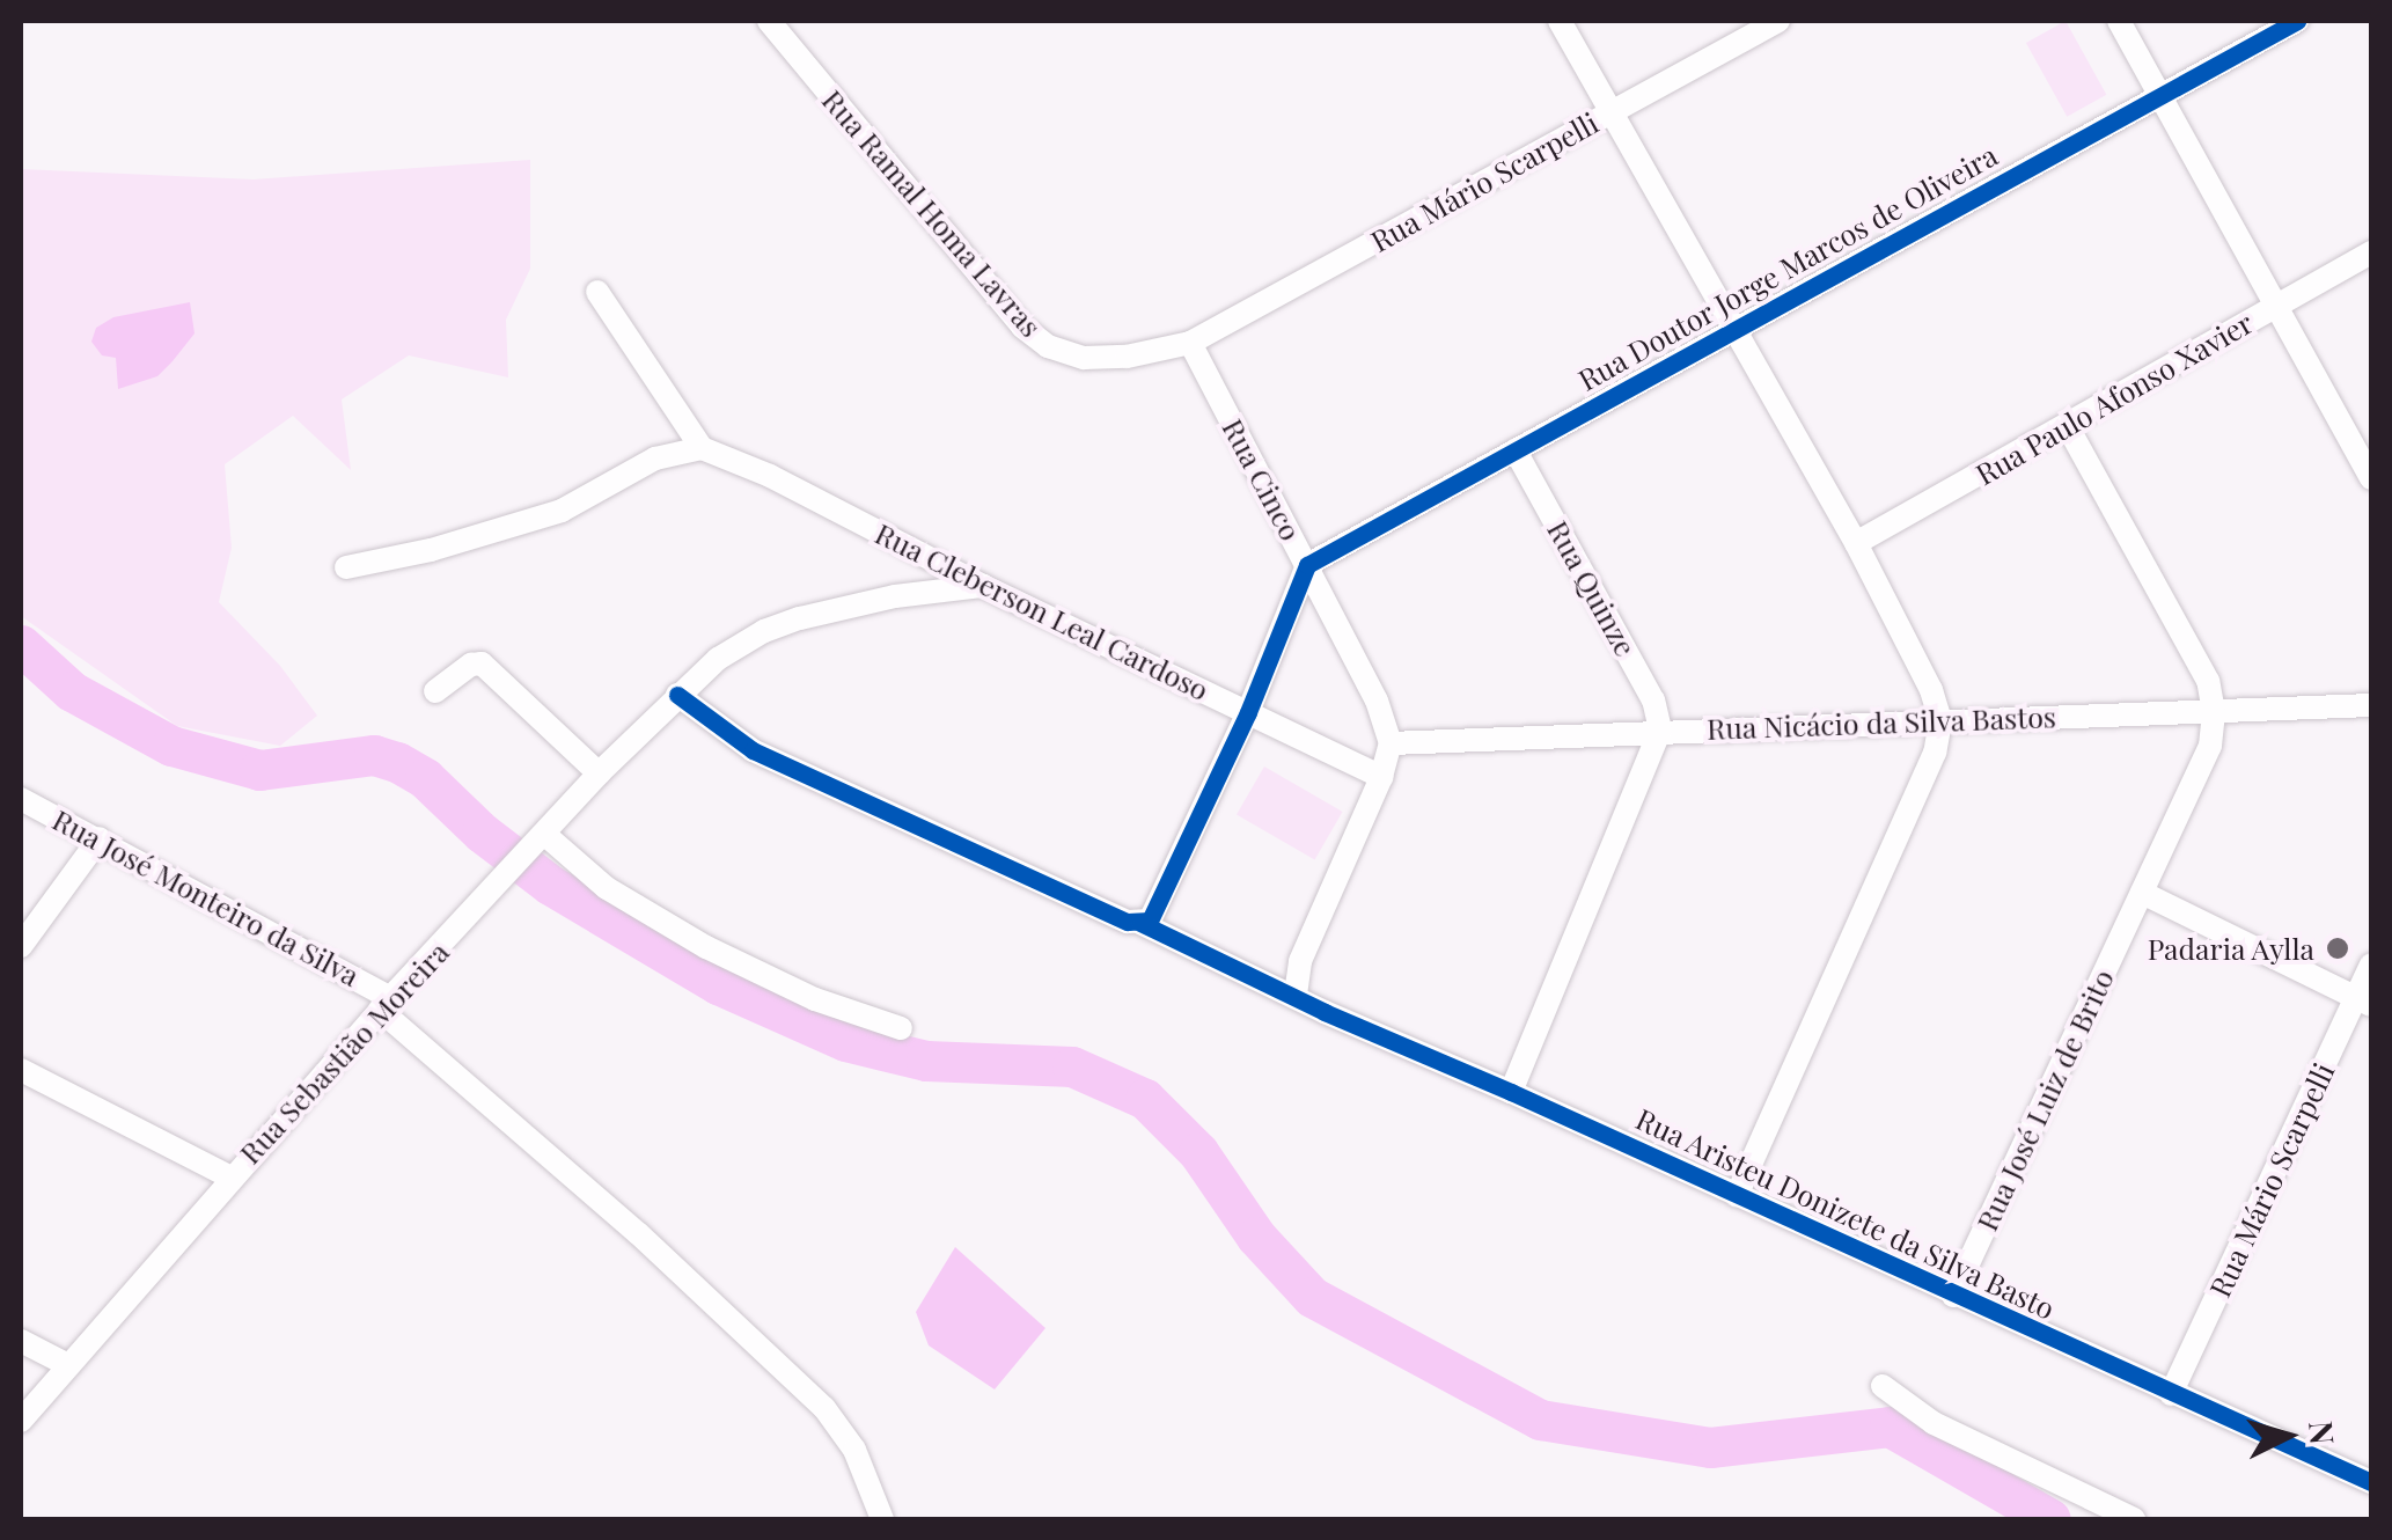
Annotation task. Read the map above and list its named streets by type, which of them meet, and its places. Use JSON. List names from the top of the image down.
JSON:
{
  "streets": {
    "street": [
      "Rua Mário Scarpelli",
      "Rua Ramal Homa Lavras",
      "Rua Doutor Jorge Marcos de Oliveira",
      "Rua Paulo Afonso Xavier",
      "Rua Cinco",
      "Rua Quinze",
      "Rua Cleberson Leal Cardoso",
      "Rua Nicácio da Silva Bastos",
      "Rua José Monteiro da Silva",
      "Rua Sebastião Moreira",
      "Rua José Luiz de Brito",
      "Rua Aristeu Donizete da Silva Basto"
    ]
  },
  "crossings": [
    ["Rua Mário Scarpelli", "Rua Ramal Homa Lavras"],
    ["Rua Mário Scarpelli", "Rua Cinco"],
    ["Rua Mário Scarpelli", "Rua Aristeu Donizete da Silva Basto"],
    ["Rua Ramal Homa Lavras", "Rua Cinco"],
    ["Rua Doutor Jorge Marcos de Oliveira", "Rua Cinco"],
    ["Rua Doutor Jorge Marcos de Oliveira", "Rua Quinze"],
    ["Rua Cinco", "Rua Nicácio da Silva Bastos"],
    ["Rua Quinze", "Rua Nicácio da Silva Bastos"],
    ["Rua Cleberson Leal Cardoso", "Rua Sebastião Moreira"],
    ["Rua Nicácio da Silva Bastos", "Rua José Luiz de Brito"],
    ["Rua José Monteiro da Silva", "Rua Sebastião Moreira"],
    ["Rua Sebastião Moreira", "Rua Aristeu Donizete da Silva Basto"],
    ["Rua José Luiz de Brito", "Rua Aristeu Donizete da Silva Basto"]
  ],
  "places": ["Padaria Aylla"],
  "north": "right"
}
